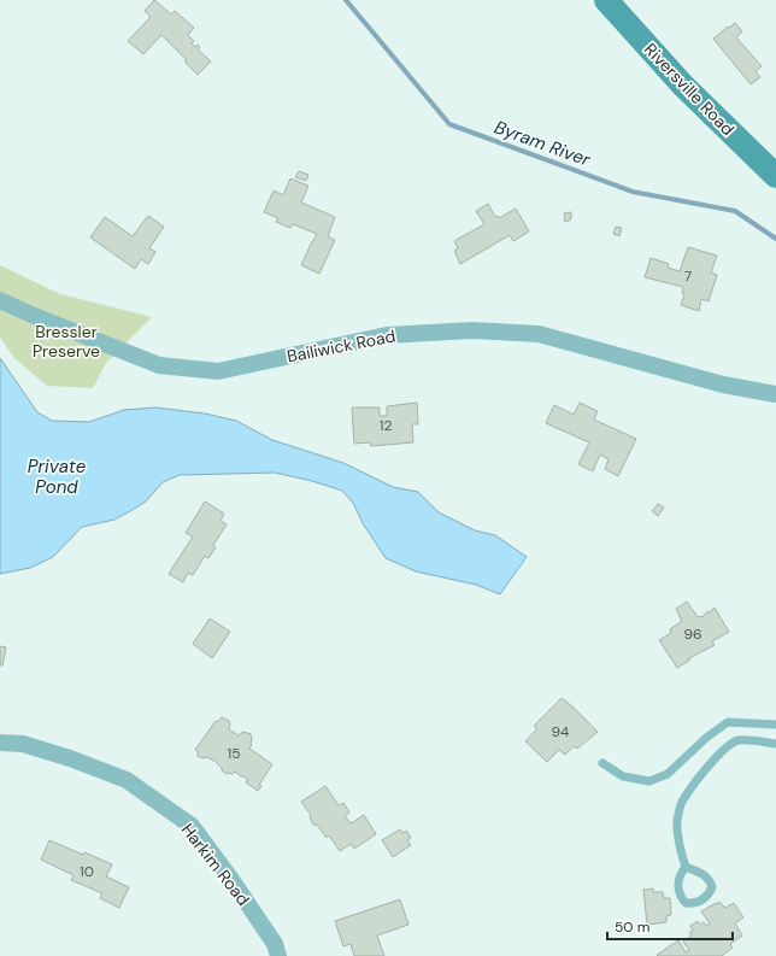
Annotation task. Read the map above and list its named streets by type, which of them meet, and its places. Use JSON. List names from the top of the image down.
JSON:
{
  "streets": {
    "street": ["Riversville Road", "Bailiwick Road", "Harkim Road"]
  },
  "water": ["Byram River", "Private Pond"],
  "parks": ["Bressler Preserve"],
  "house_numbers": [
    "7",
    "12",
    "96",
    "94",
    "15",
    "10"
  ],
  "scale_bar": "50 m"
}
